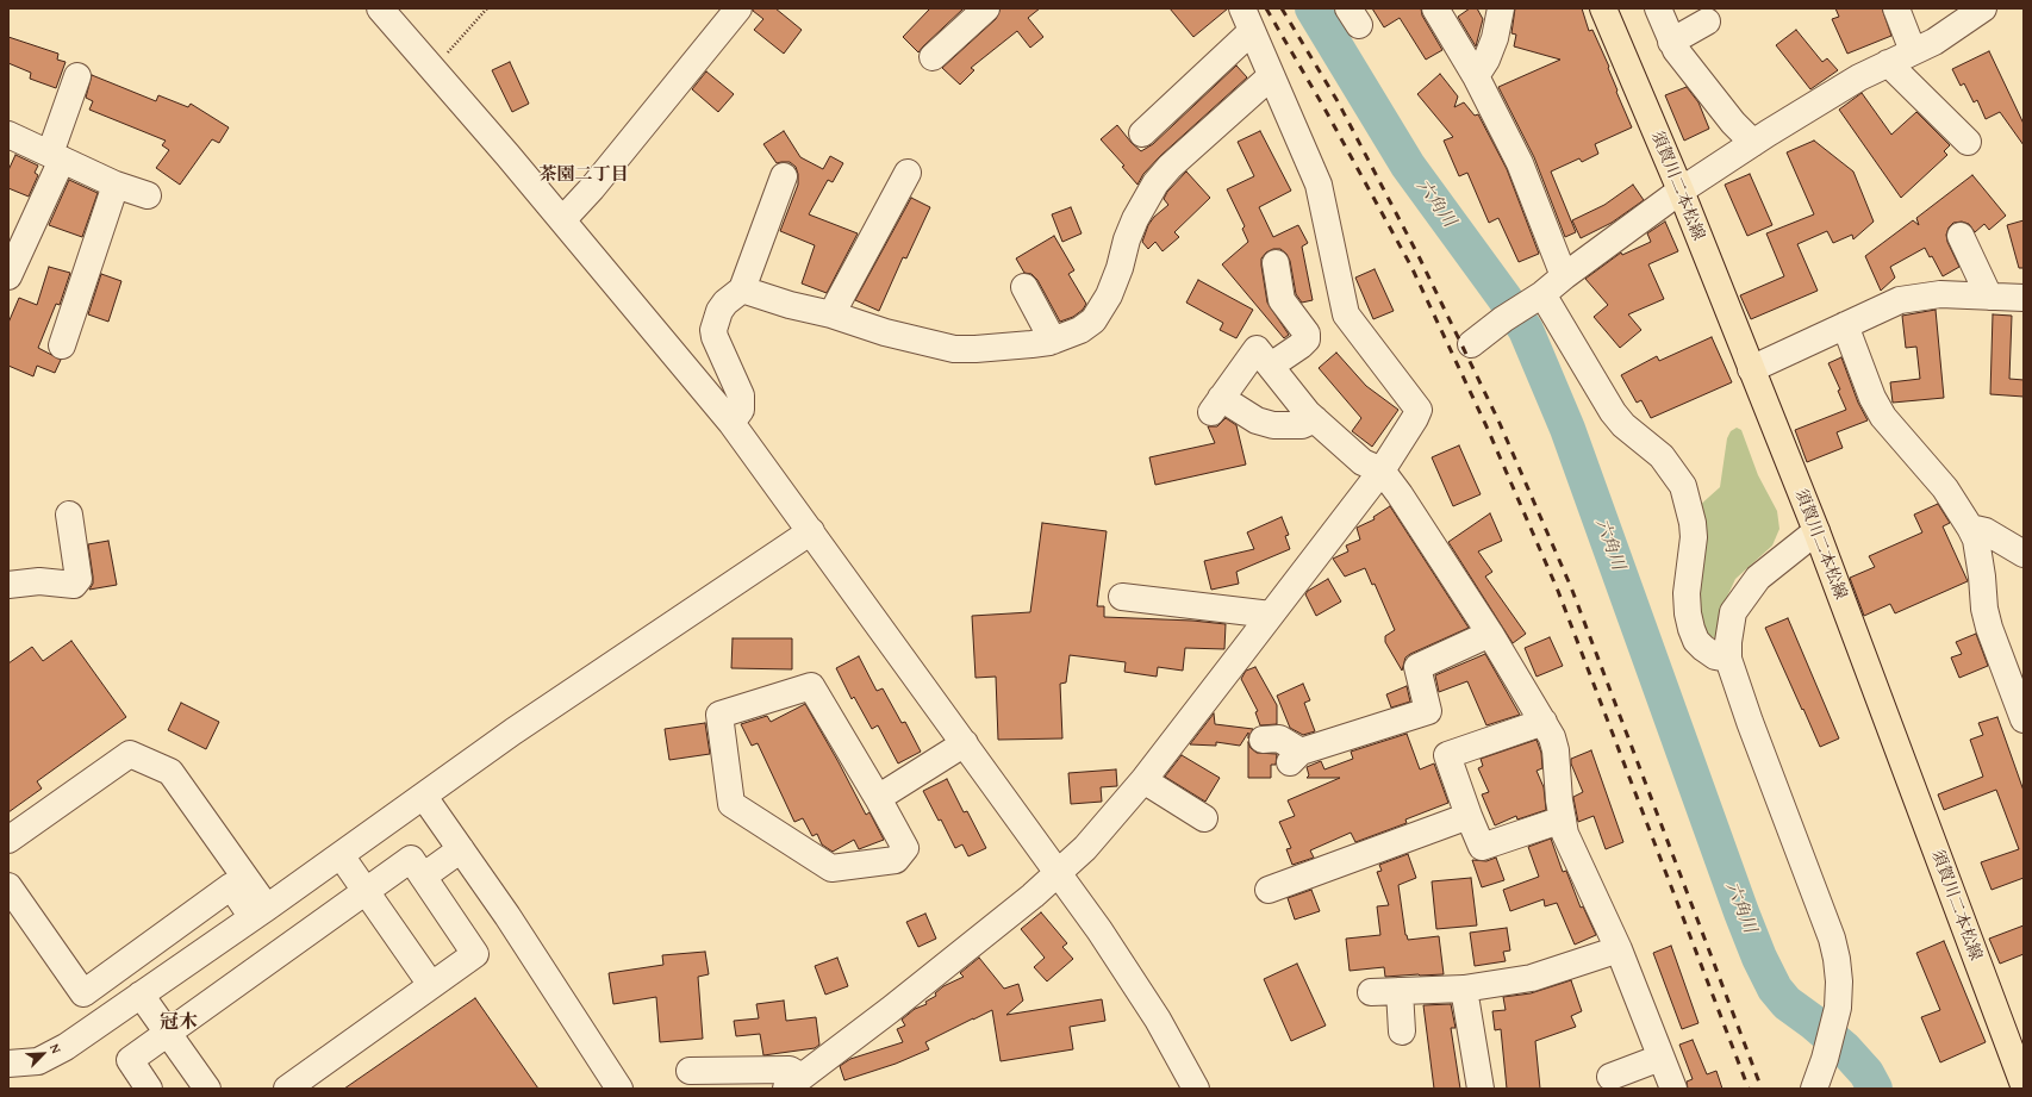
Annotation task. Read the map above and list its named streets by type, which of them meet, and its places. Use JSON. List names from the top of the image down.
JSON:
{
  "streets": {
    "main road": ["須賀川二本松線"]
  },
  "districts": ["茶園二丁目", "冠木"],
  "water": ["六角川"],
  "north": "top right"
}
